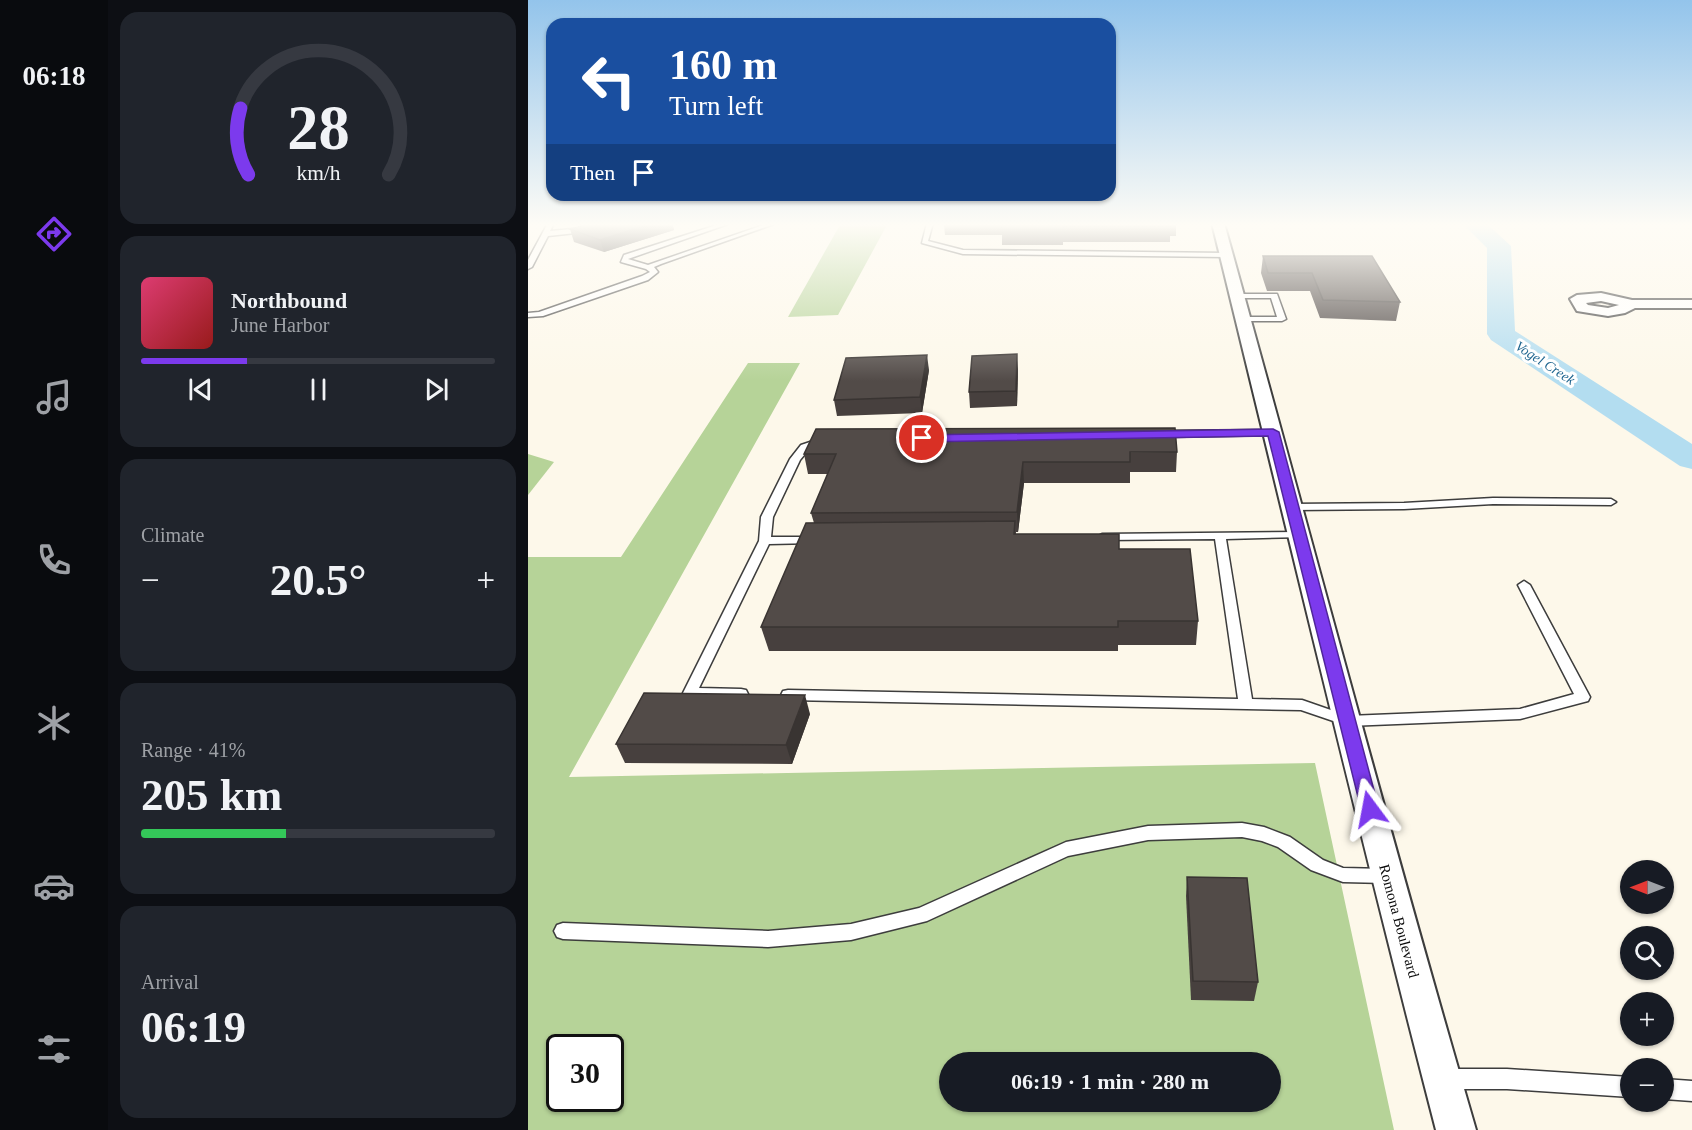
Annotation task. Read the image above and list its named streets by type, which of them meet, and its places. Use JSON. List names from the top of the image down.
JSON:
{
  "streets": {
    "street": ["Romona Boulevard"]
  },
  "water": ["Vogel Creek"],
  "north": "left",
  "page": {
    "tabs": "06:18",
    "turn": ["160 m", "Turn left"],
    "then": "Then",
    "song": ["Northbound", "June Harbor"],
    "tile": [
      "Climate",
      ["Range · 41%", "205 km"],
      ["Arrival", "06:19"]
    ],
    "heat": ["−", "20.5°", "+"],
    "map_buttons": ["+", "−"],
    "limit": "30",
    "trip": "06:19 · 1 min · 280 m",
    "gauge": ["28", "km/h"]
  }
}
